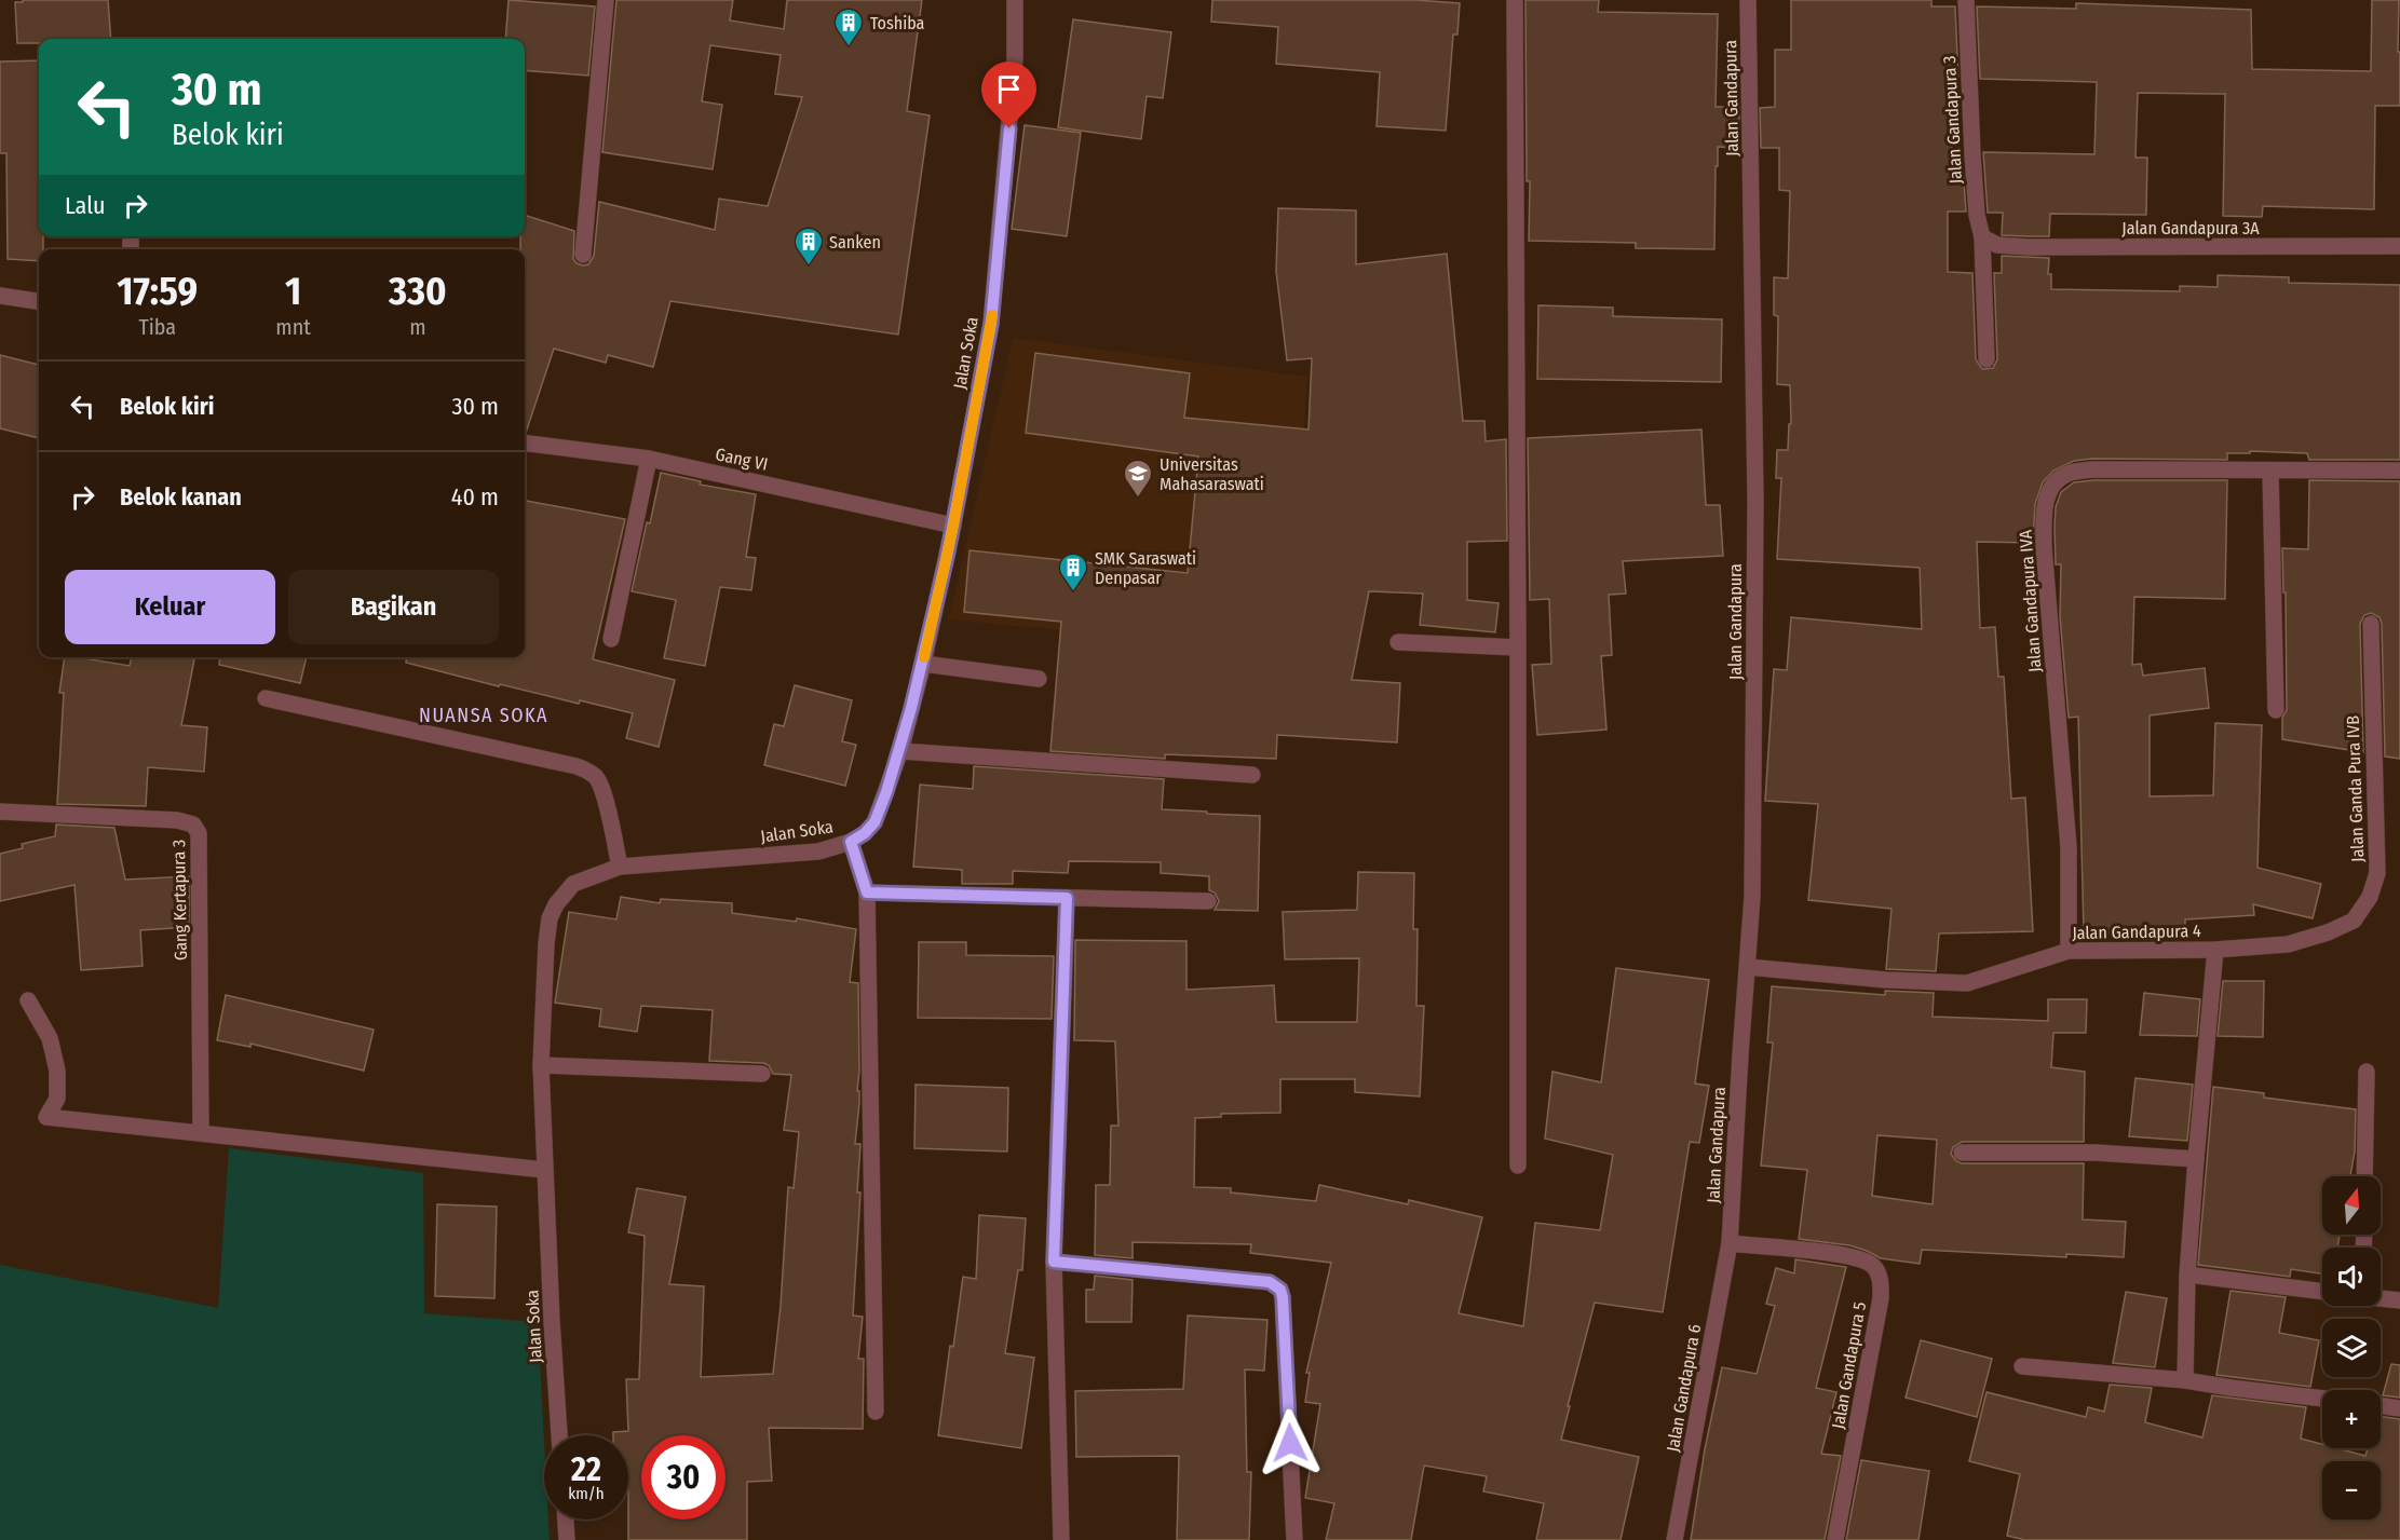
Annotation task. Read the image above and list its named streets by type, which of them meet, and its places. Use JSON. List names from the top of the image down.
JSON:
{
  "streets": {
    "street": [
      "Jalan Gandapura",
      "Jalan Gandapura 3",
      "Jalan Gandapura 3A",
      "Jalan Soka",
      "Gang VI",
      "Jalan Gandapura IVA",
      "Jalan Ganda Pura IVB",
      "Gang Kertapura 3",
      "Jalan Gandapura 4",
      "Jalan Gandapura 5",
      "Jalan Gandapura 6"
    ]
  },
  "crossings": [
    ["Jalan Gandapura", "Jalan Gandapura 4"],
    ["Jalan Gandapura", "Jalan Gandapura 5"],
    ["Jalan Gandapura", "Jalan Gandapura 6"],
    ["Jalan Gandapura 3", "Jalan Gandapura 3A"],
    ["Jalan Soka", "Gang VI"],
    ["Jalan Gandapura IVA", "Jalan Gandapura 4"],
    ["Jalan Ganda Pura IVB", "Jalan Gandapura 4"],
    ["Jalan Gandapura 5", "Jalan Gandapura 6"]
  ],
  "districts": ["NUANSA SOKA"],
  "places": {
    "building": ["Toshiba", "Sanken", "SMK Saraswati Denpasar"],
    "school or university": ["Universitas Mahasaraswati"]
  },
  "north": "top",
  "page": {
    "turn": ["30 m", "Belok kiri"],
    "then": "Lalu",
    "eta": [
      "17:59",
      "Tiba",
      "1",
      "mnt",
      "330",
      "m"
    ],
    "list": [
      {
        "name": "Belok kiri",
        "value": "30 m"
      },
      {
        "name": "Belok kanan",
        "value": "40 m"
      }
    ],
    "buttons": ["Keluar", "Bagikan"],
    "map_buttons": ["+", "−"],
    "speed": "22 km/h",
    "limit": "30"
  }
}
